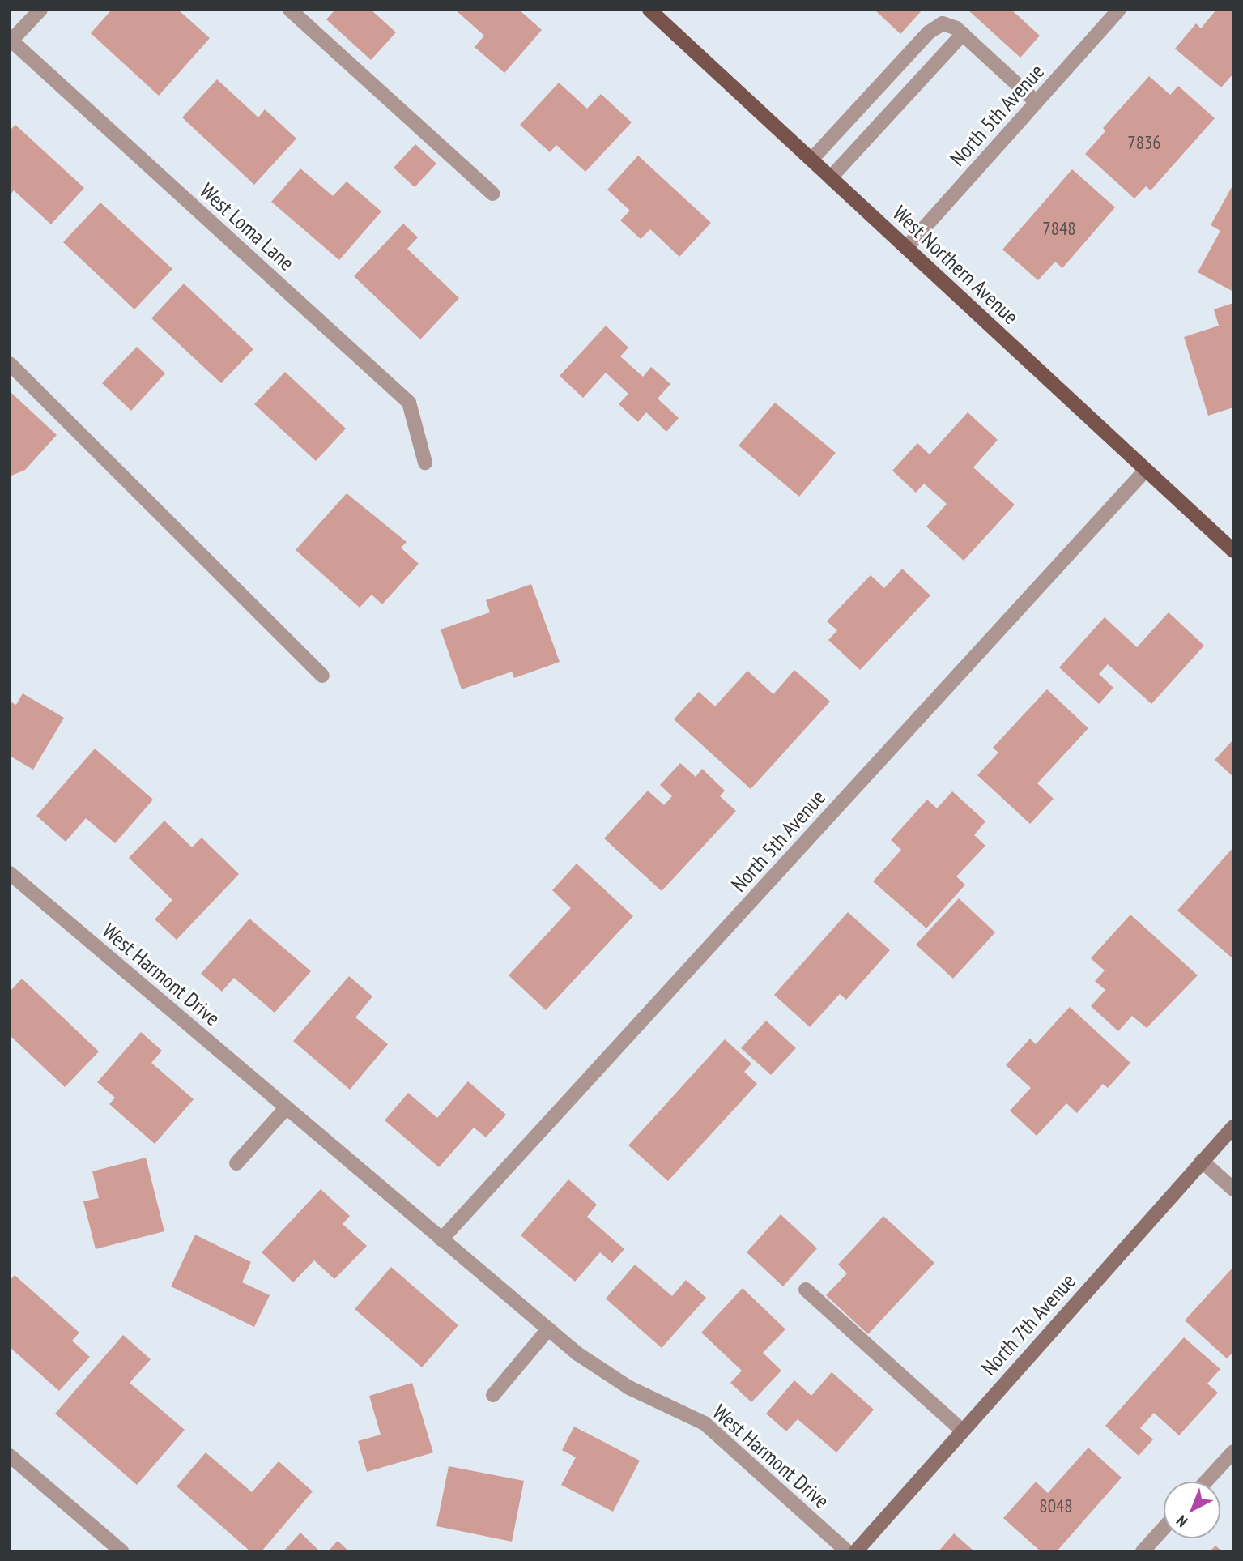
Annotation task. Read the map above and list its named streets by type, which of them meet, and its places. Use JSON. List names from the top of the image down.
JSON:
{
  "streets": {
    "main road": ["West Northern Avenue", "North 7th Avenue"],
    "street": ["North 5th Avenue", "West Loma Lane", "West Harmont Drive"]
  },
  "crossings": [
    ["North 5th Avenue", "West Northern Avenue"],
    ["North 5th Avenue", "West Harmont Drive"]
  ],
  "house_numbers": ["7836", "7848", "8048"],
  "north": "bottom left"
}
